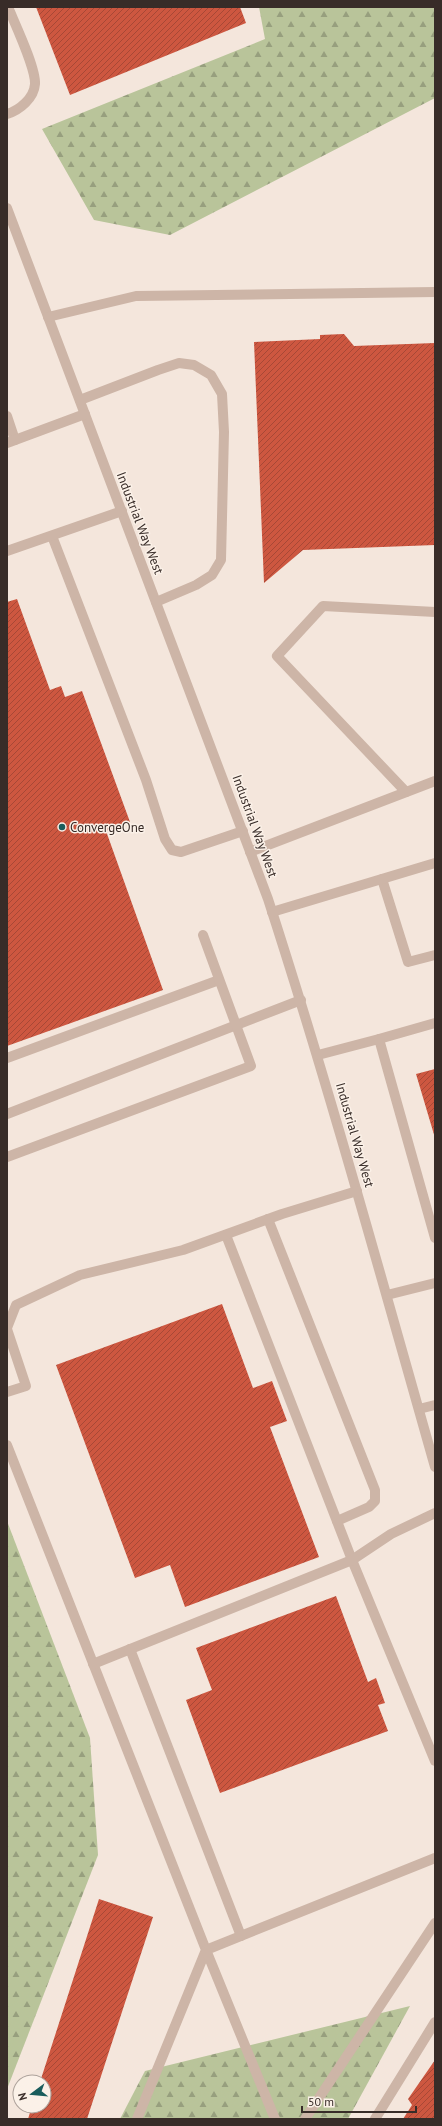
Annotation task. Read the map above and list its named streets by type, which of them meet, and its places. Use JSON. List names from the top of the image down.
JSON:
{
  "streets": {
    "street": ["Industrial Way West"]
  },
  "places": ["ConvergeOne"],
  "scale_bar": "50 m",
  "north": "left"
}
